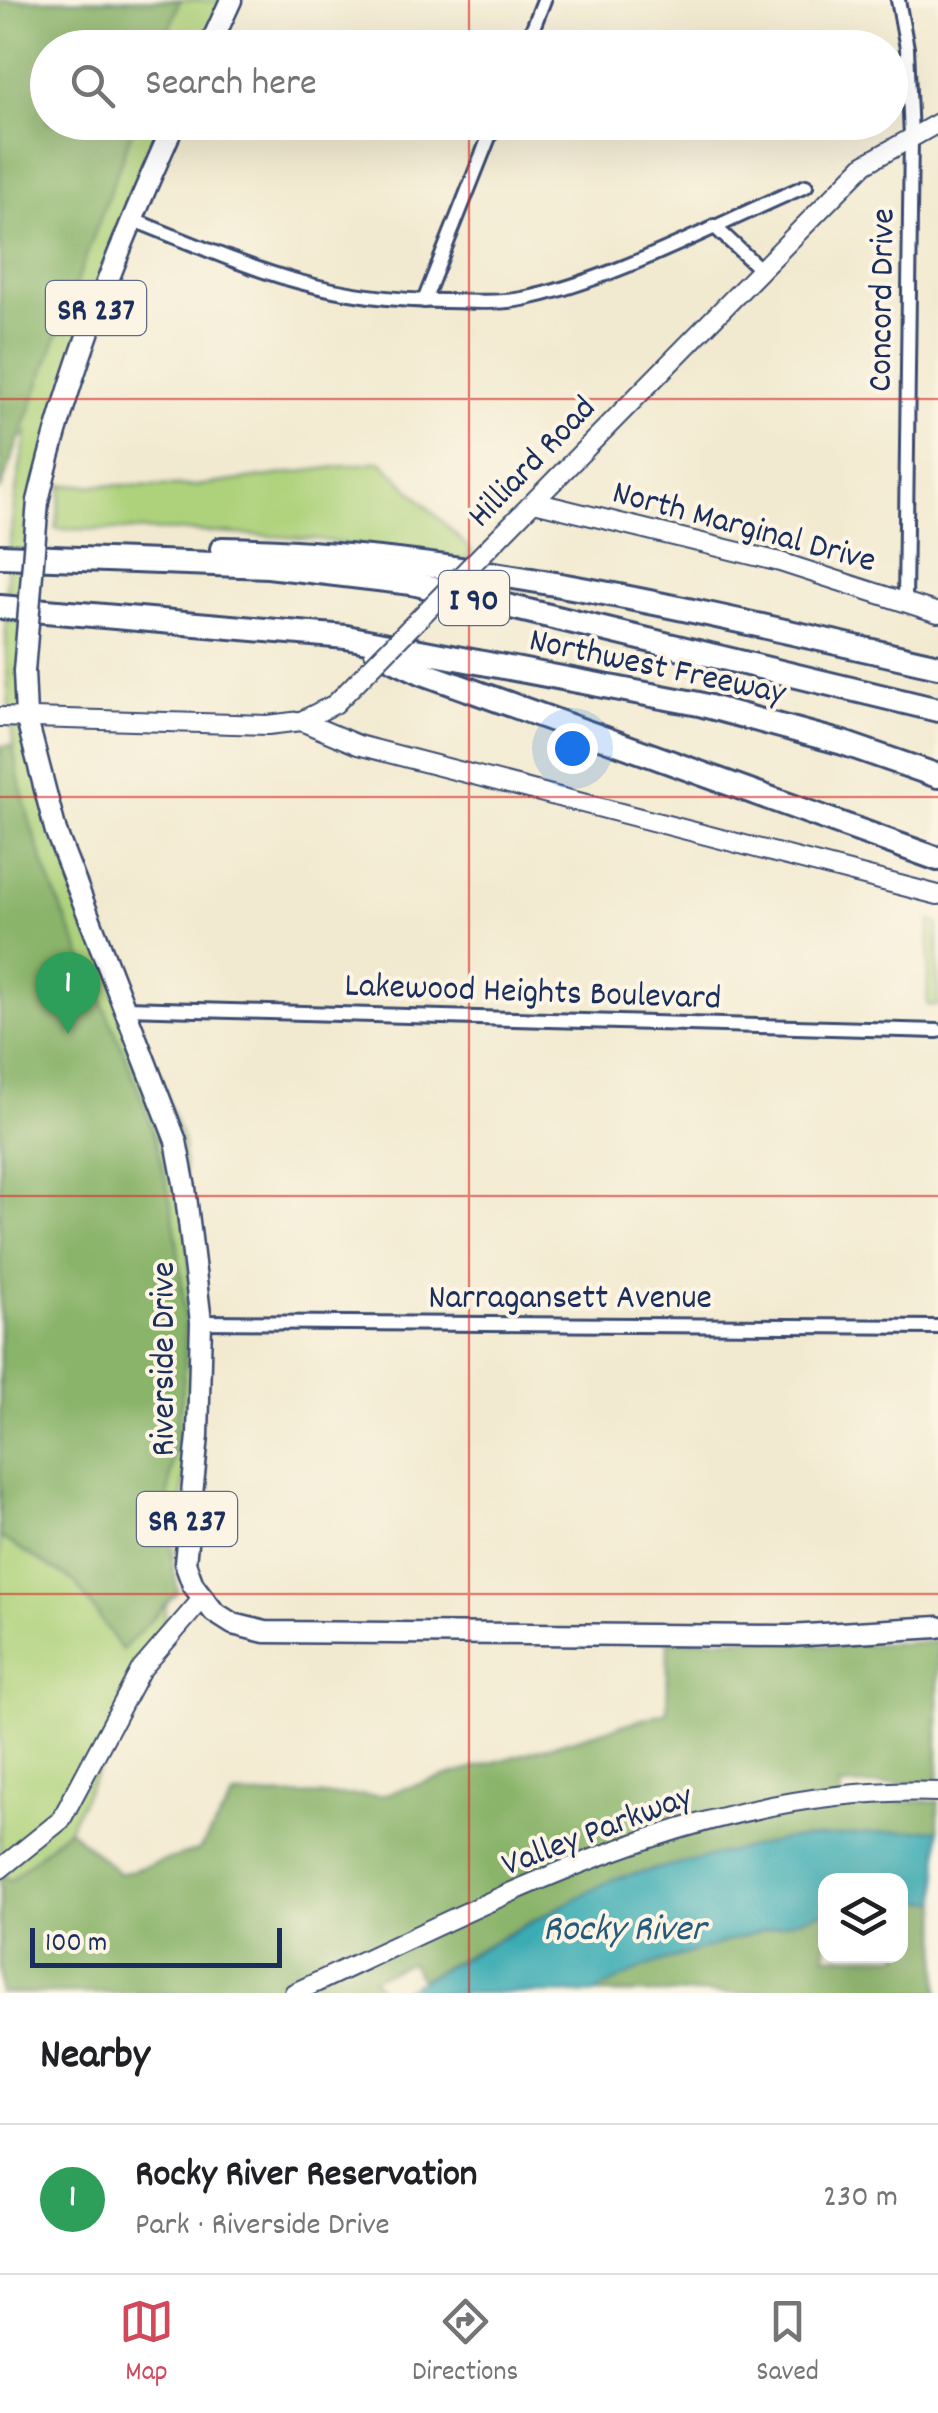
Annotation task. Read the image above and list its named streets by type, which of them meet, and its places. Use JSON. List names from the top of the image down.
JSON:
{
  "streets": {
    "highway": ["I 90", "Northwest Freeway"],
    "main road": [
      "SR 237",
      "Hilliard Road",
      "North Marginal Drive",
      "Riverside Drive",
      "Valley Parkway"
    ],
    "street": ["Concord Drive", "Lakewood Heights Boulevard", "Narragansett Avenue"]
  },
  "crossings": [
    ["Concord Drive", "Hilliard Road"],
    ["Concord Drive", "North Marginal Drive"],
    ["SR 237", "Riverside Drive"],
    ["Hilliard Road", "North Marginal Drive"],
    ["Hilliard Road", "Riverside Drive"],
    ["Lakewood Heights Boulevard", "Riverside Drive"],
    ["Narragansett Avenue", "Riverside Drive"]
  ],
  "water": ["Rocky River"],
  "scale_bar": "100 m",
  "page": {
    "search": "Search here",
    "pins": "1",
    "scale": "100 m",
    "heading": "Nearby",
    "list": [
      {
        "mark": "1",
        "name": "Rocky River Reservation",
        "note": "Park · Riverside Drive",
        "value": "230 m"
      }
    ],
    "nav": ["Map", "Directions", "Saved"]
  }
}
